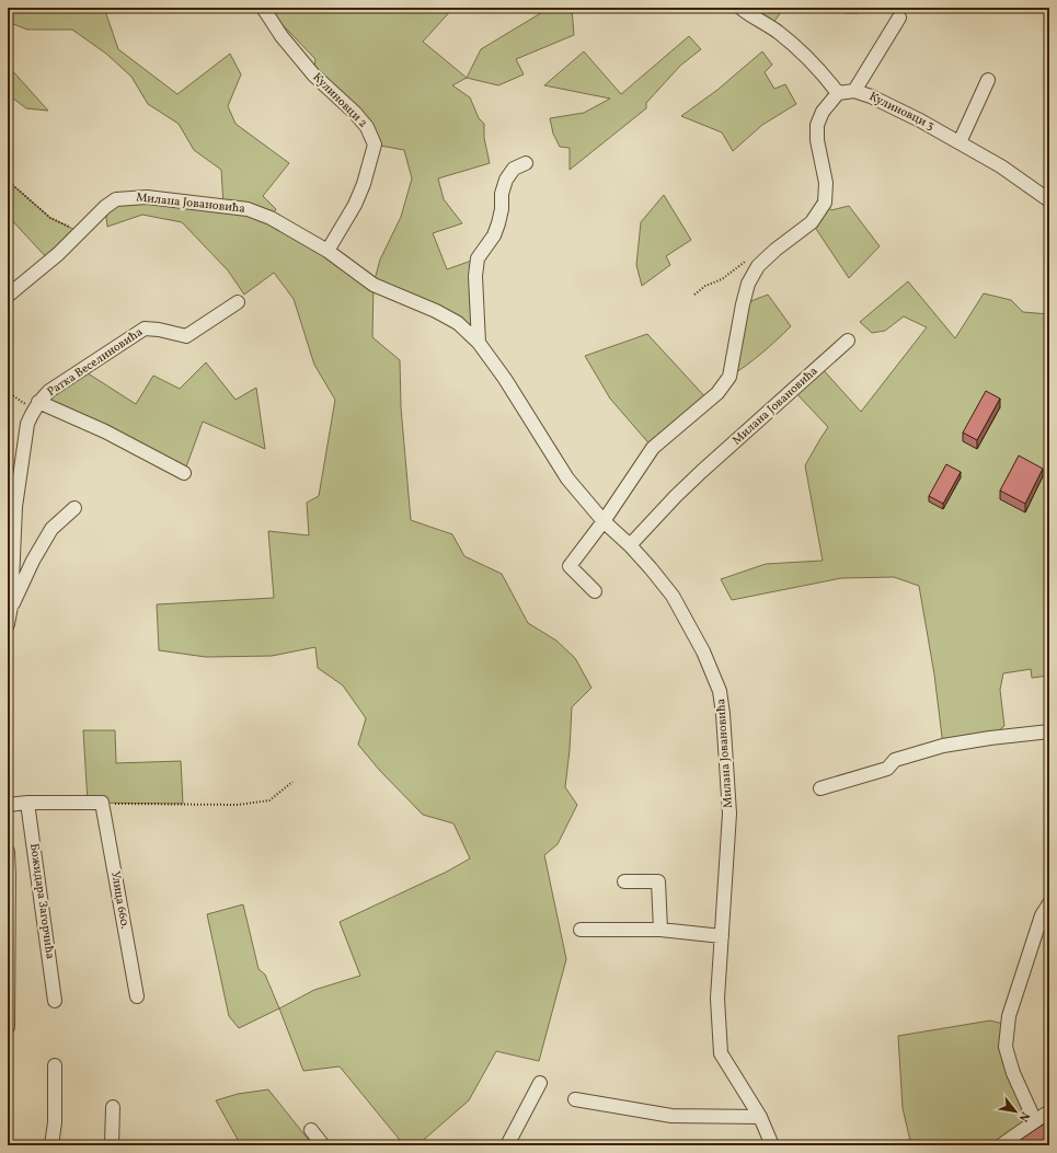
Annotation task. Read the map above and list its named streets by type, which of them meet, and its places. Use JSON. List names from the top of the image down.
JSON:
{
  "streets": {
    "street": [
      "Кулиновци 2",
      "Кулиновци 3",
      "Милана Јовановића",
      "Ратка Веселиновића",
      "Улица 660.",
      "Божидара Загорчића"
    ]
  },
  "crossings": [
    ["Кулиновци 2", "Милана Јовановића"]
  ],
  "north": "bottom right"
}
